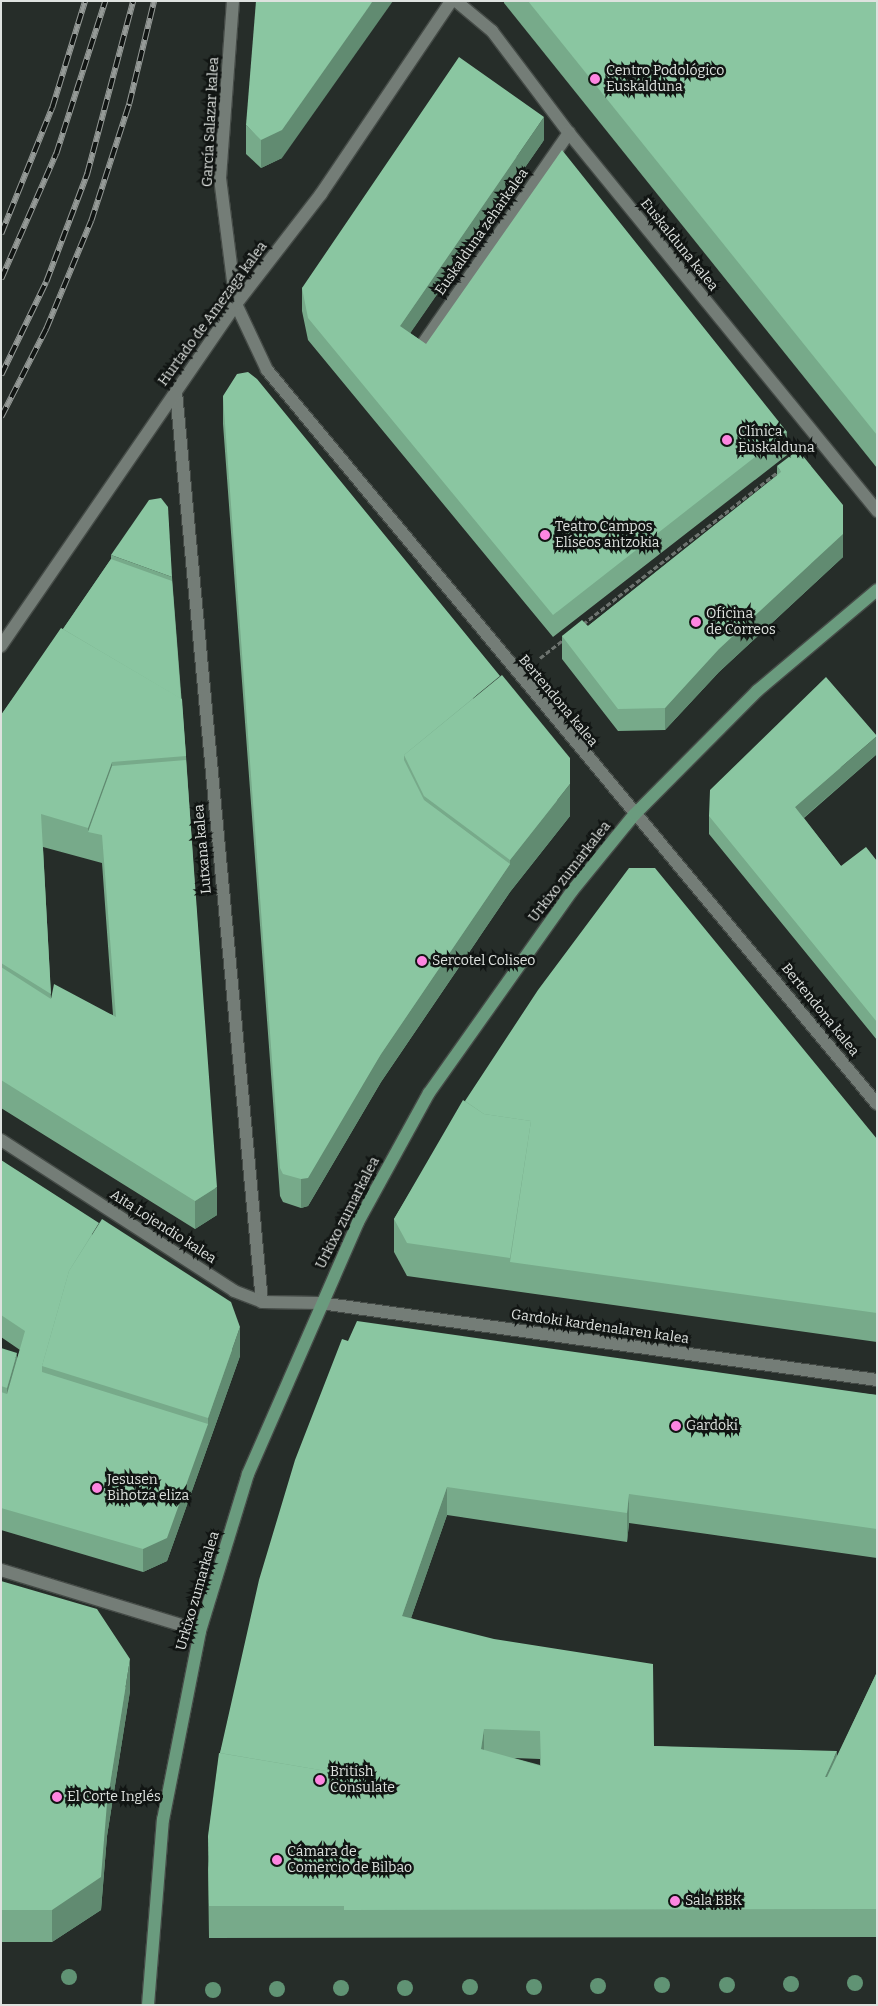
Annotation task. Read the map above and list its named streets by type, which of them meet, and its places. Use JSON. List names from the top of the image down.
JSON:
{
  "streets": {
    "main road": ["Urkixo zumarkalea"],
    "street": [
      "García Salazar kalea",
      "Euskalduna zeharkalea",
      "Euskalduna kalea",
      "Hurtado de Amezaga kalea",
      "Bertendona kalea",
      "Lutxana kalea",
      "Aita Lojendio kalea",
      "Gardoki kardenalaren kalea"
    ]
  },
  "crossings": [
    ["García Salazar kalea", "Hurtado de Amezaga kalea"],
    ["García Salazar kalea", "Bertendona kalea"],
    ["Euskalduna zeharkalea", "Euskalduna kalea"],
    ["Hurtado de Amezaga kalea", "Bertendona kalea"],
    ["Hurtado de Amezaga kalea", "Lutxana kalea"],
    ["Bertendona kalea", "Urkixo zumarkalea"],
    ["Lutxana kalea", "Aita Lojendio kalea"],
    ["Urkixo zumarkalea", "Aita Lojendio kalea"],
    ["Urkixo zumarkalea", "Gardoki kardenalaren kalea"],
    ["Aita Lojendio kalea", "Gardoki kardenalaren kalea"]
  ],
  "places": [
    "Centro Podológico Euskalduna",
    "Clínica Euskalduna",
    "Teatro Campos Elíseos antzokia",
    "Oficina de Correos",
    "Sercotel Coliseo",
    "Gardoki",
    "Jesusen Bihotza eliza",
    "British Consulate",
    "El Corte Inglés",
    "Cámara de Comercio de Bilbao",
    "Sala BBK"
  ]
}
